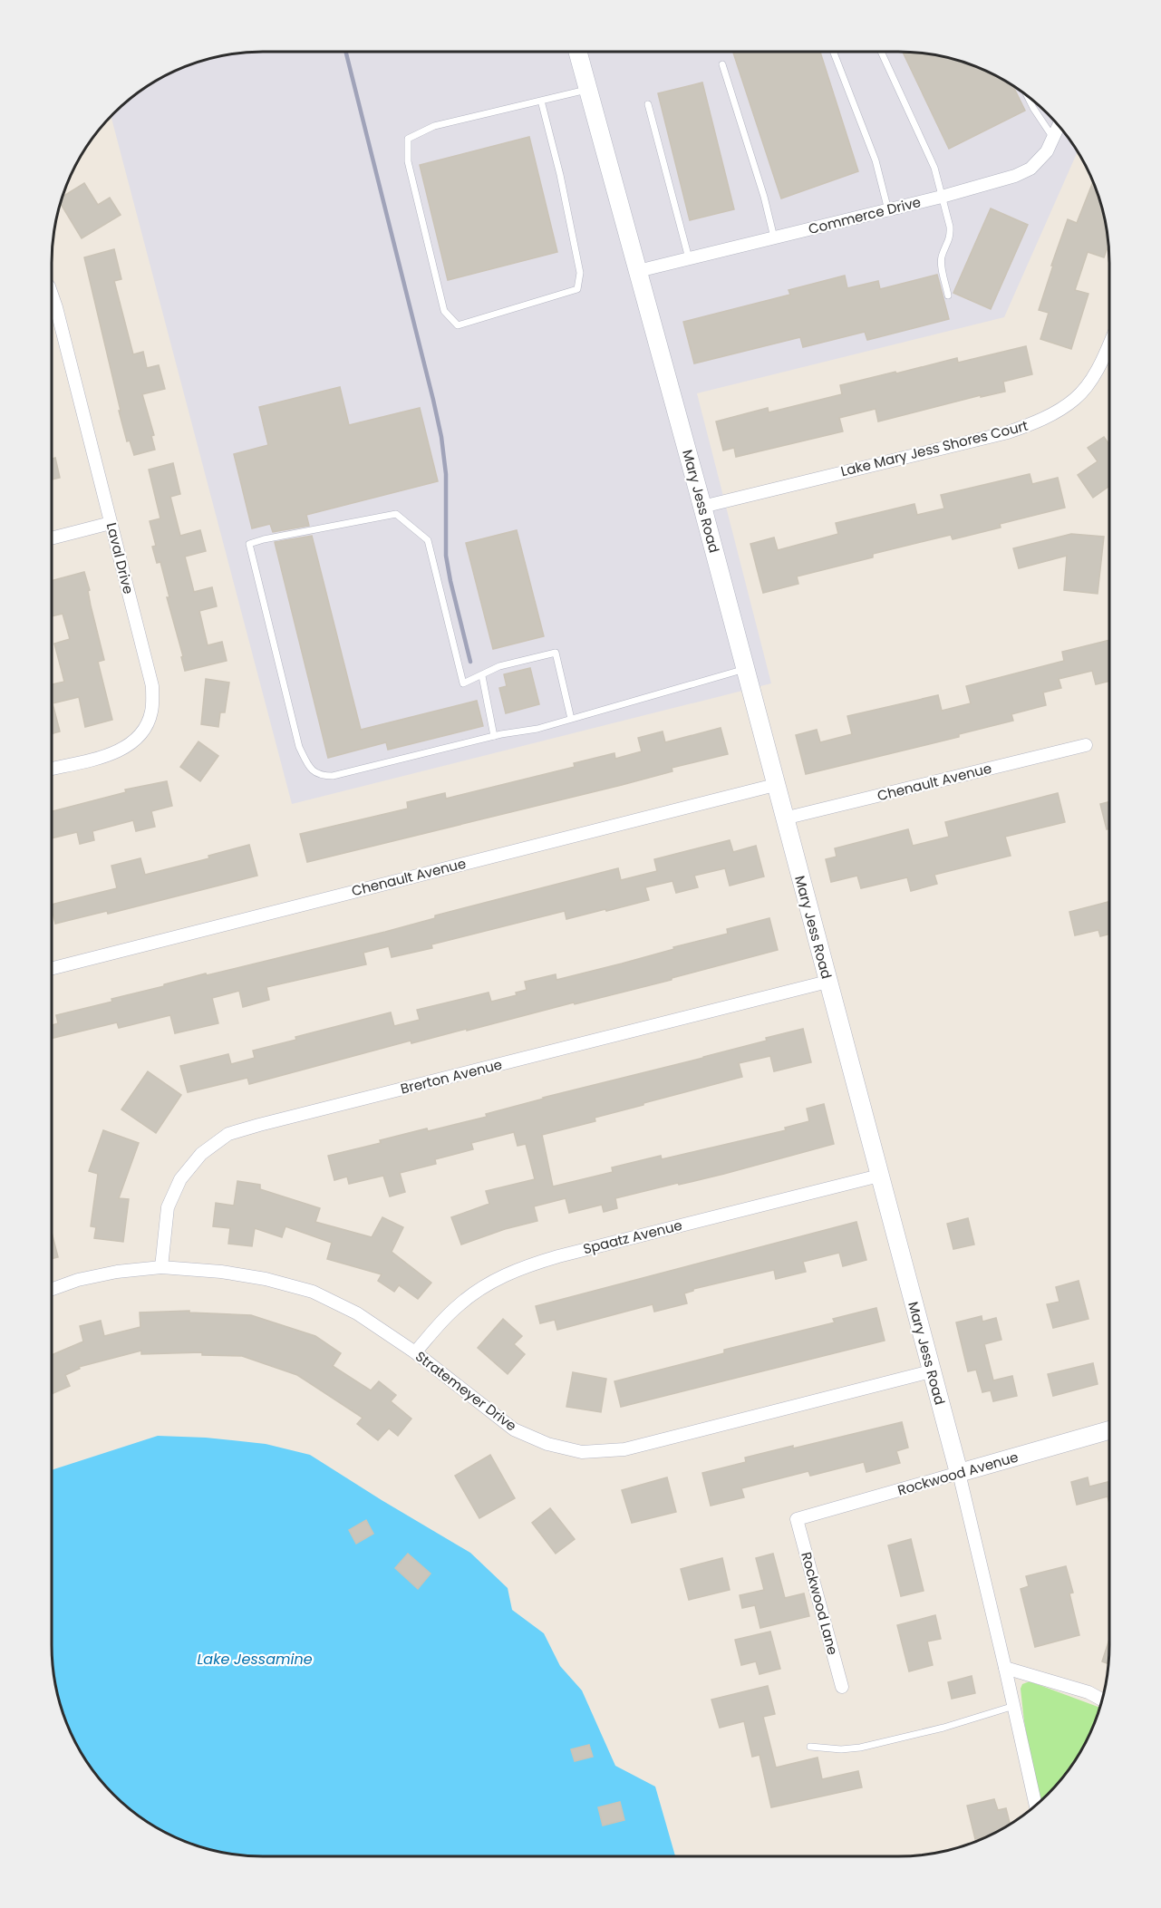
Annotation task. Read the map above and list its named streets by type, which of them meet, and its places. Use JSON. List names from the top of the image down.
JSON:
{
  "streets": {
    "street": [
      "Commerce Drive",
      "Lake Mary Jess Shores Court",
      "Mary Jess Road",
      "Laval Drive",
      "Chenault Avenue",
      "Brerton Avenue",
      "Spaatz Avenue",
      "Stratemeyer Drive",
      "Rockwood Avenue",
      "Rockwood Lane"
    ]
  },
  "crossings": [
    ["Commerce Drive", "Mary Jess Road"],
    ["Lake Mary Jess Shores Court", "Mary Jess Road"],
    ["Mary Jess Road", "Chenault Avenue"],
    ["Mary Jess Road", "Brerton Avenue"],
    ["Mary Jess Road", "Spaatz Avenue"],
    ["Mary Jess Road", "Stratemeyer Drive"],
    ["Mary Jess Road", "Rockwood Avenue"],
    ["Brerton Avenue", "Stratemeyer Drive"],
    ["Spaatz Avenue", "Stratemeyer Drive"],
    ["Rockwood Avenue", "Rockwood Lane"]
  ],
  "water": ["Lake Jessamine"]
}
